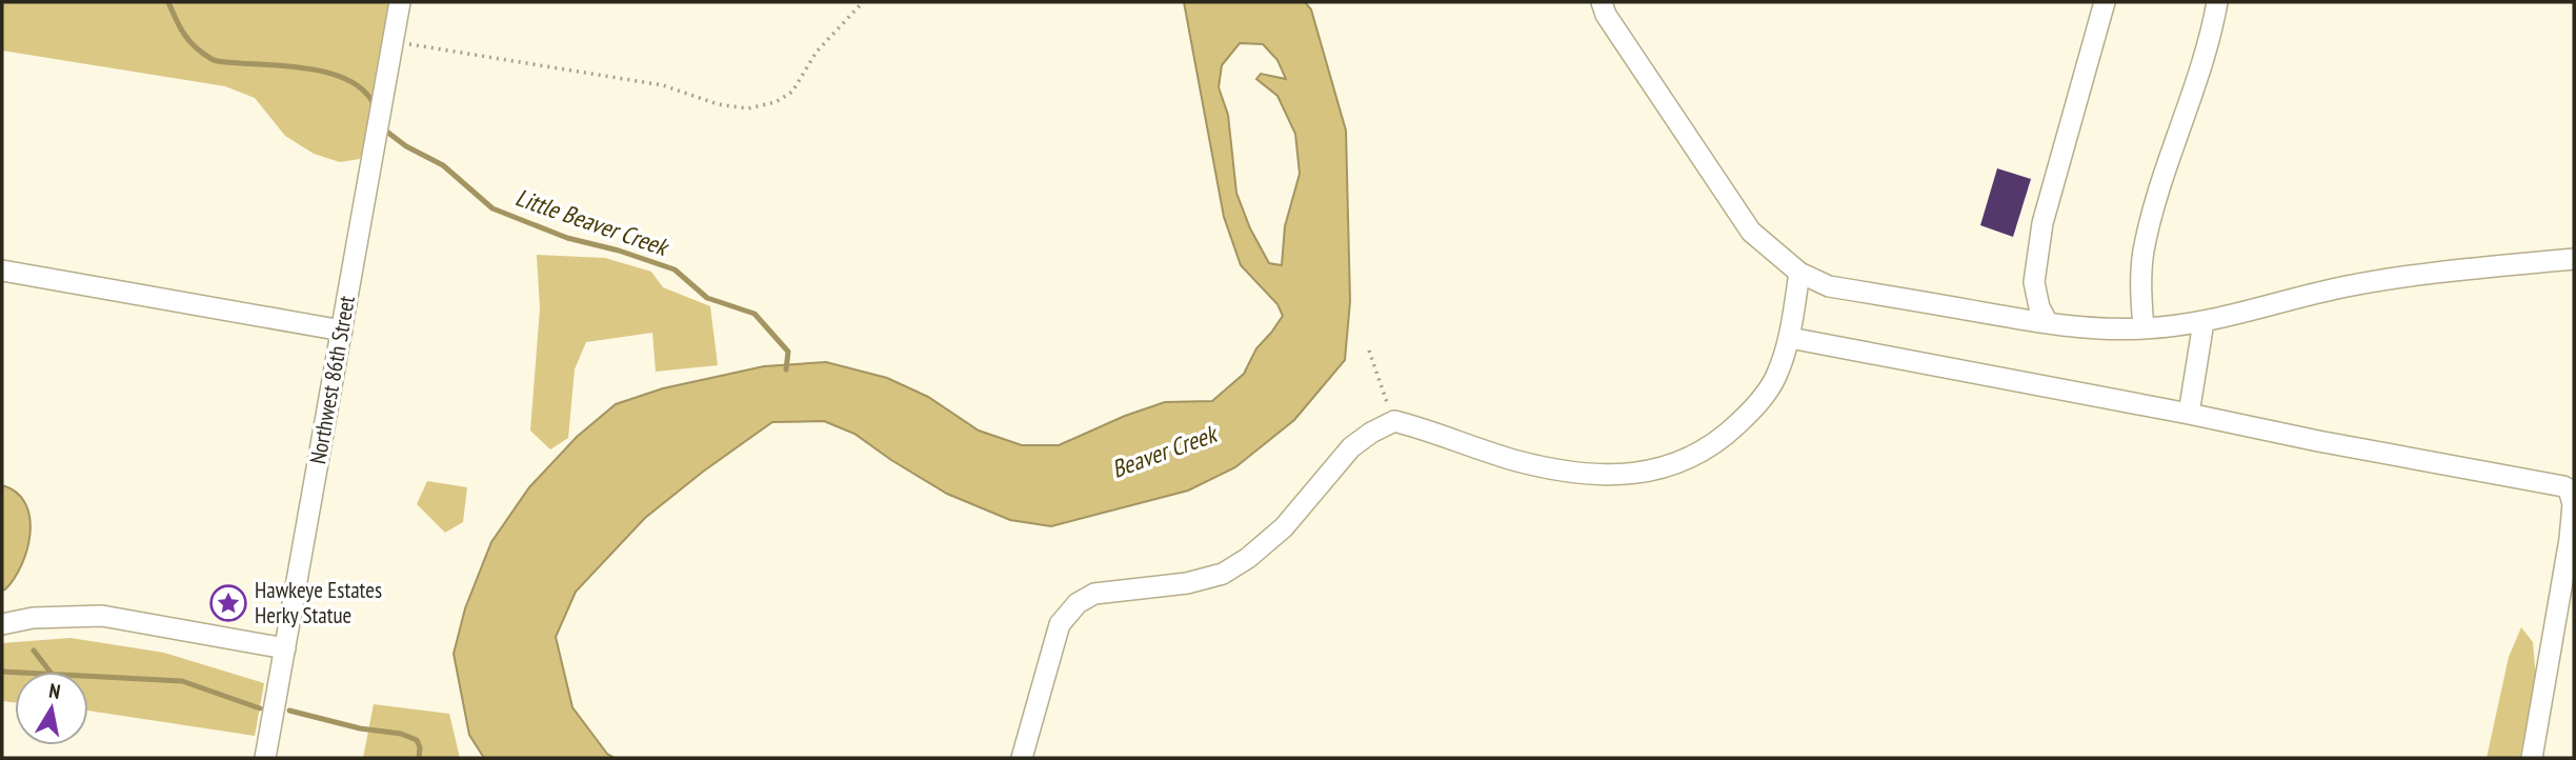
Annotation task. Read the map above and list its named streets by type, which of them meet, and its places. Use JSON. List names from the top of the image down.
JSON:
{
  "streets": {
    "street": ["Northwest 86th Street"]
  },
  "water": ["Little Beaver Creek", "Beaver Creek"],
  "places": {
    "place": ["Hawkeye Estates Herky Statue"]
  },
  "north": "top"
}
